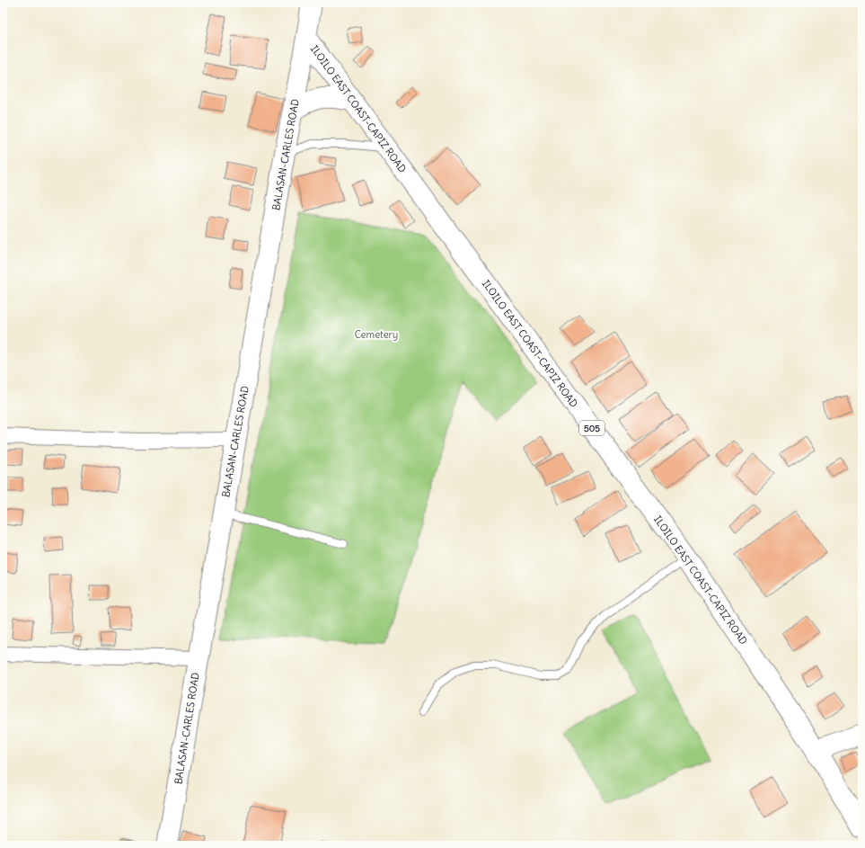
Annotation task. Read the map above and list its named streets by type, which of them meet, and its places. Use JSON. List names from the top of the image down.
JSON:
{
  "streets": {
    "main road": ["ILOILO EAST COAST-CAPIZ ROAD", "BALASAN-CARLES ROAD", "505"]
  },
  "crossings": [
    ["ILOILO EAST COAST-CAPIZ ROAD", "BALASAN-CARLES ROAD"]
  ],
  "parks": ["Cemetery"]
}
